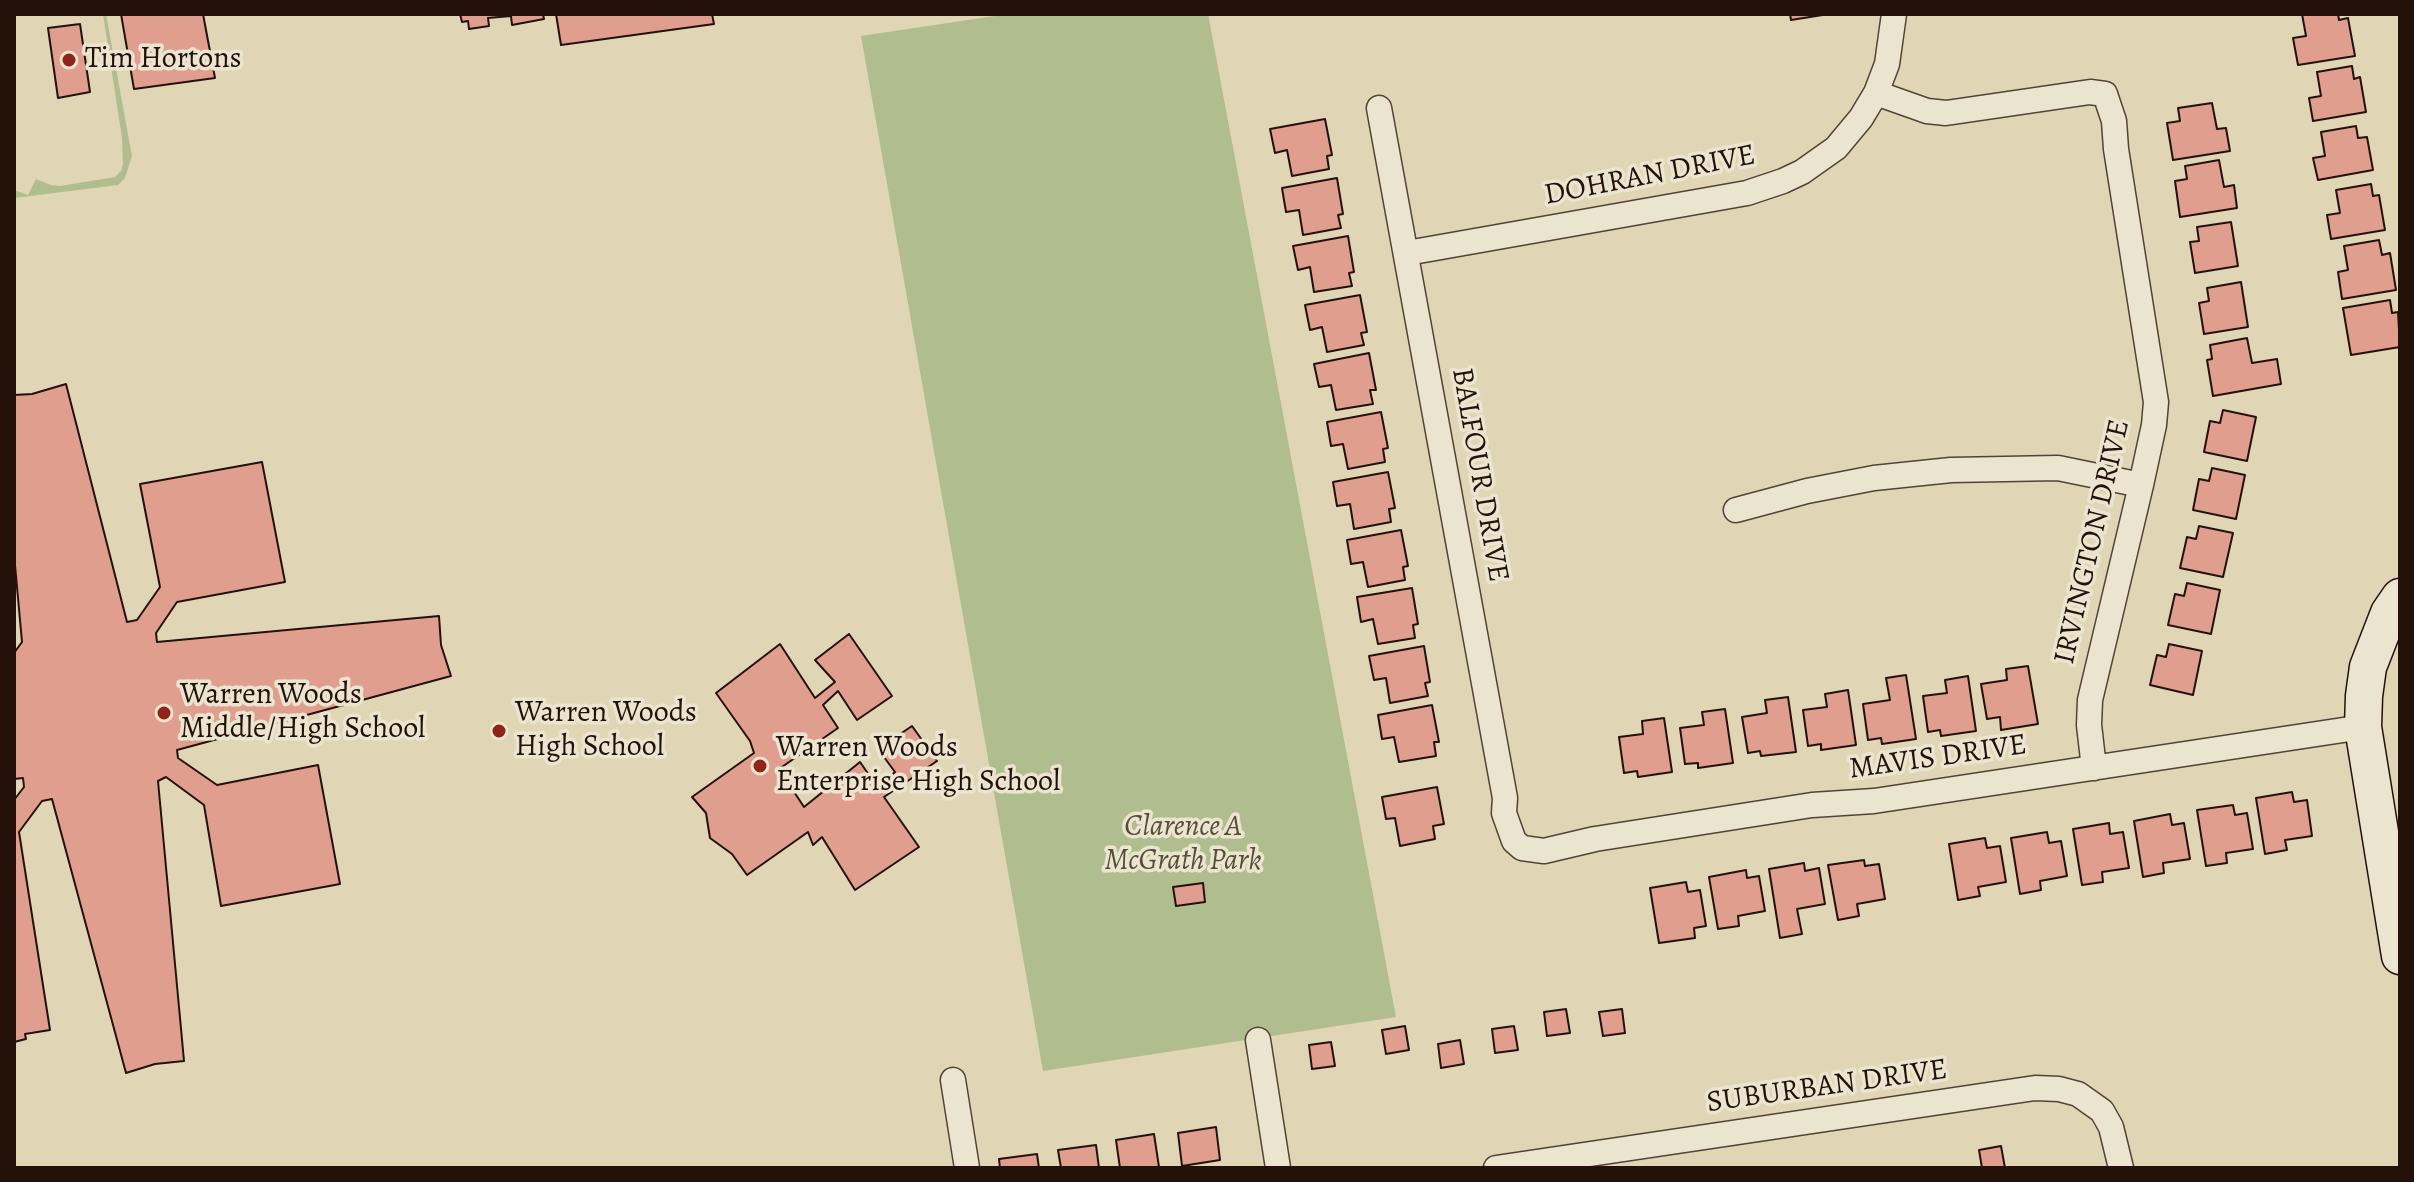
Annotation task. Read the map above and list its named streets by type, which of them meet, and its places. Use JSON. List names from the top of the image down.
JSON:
{
  "streets": {
    "street": [
      "DOHRAN DRIVE",
      "BALFOUR DRIVE",
      "IRVINGTON DRIVE",
      "MAVIS DRIVE",
      "SUBURBAN DRIVE"
    ]
  },
  "crossings": [
    ["DOHRAN DRIVE", "BALFOUR DRIVE"],
    ["DOHRAN DRIVE", "IRVINGTON DRIVE"],
    ["BALFOUR DRIVE", "MAVIS DRIVE"],
    ["IRVINGTON DRIVE", "MAVIS DRIVE"]
  ],
  "parks": ["Clarence A McGrath Park"],
  "places": [
    "Tim Hortons",
    "Warren Woods Middle/High School",
    "Warren Woods High School",
    "Warren Woods Enterprise High School"
  ]
}
